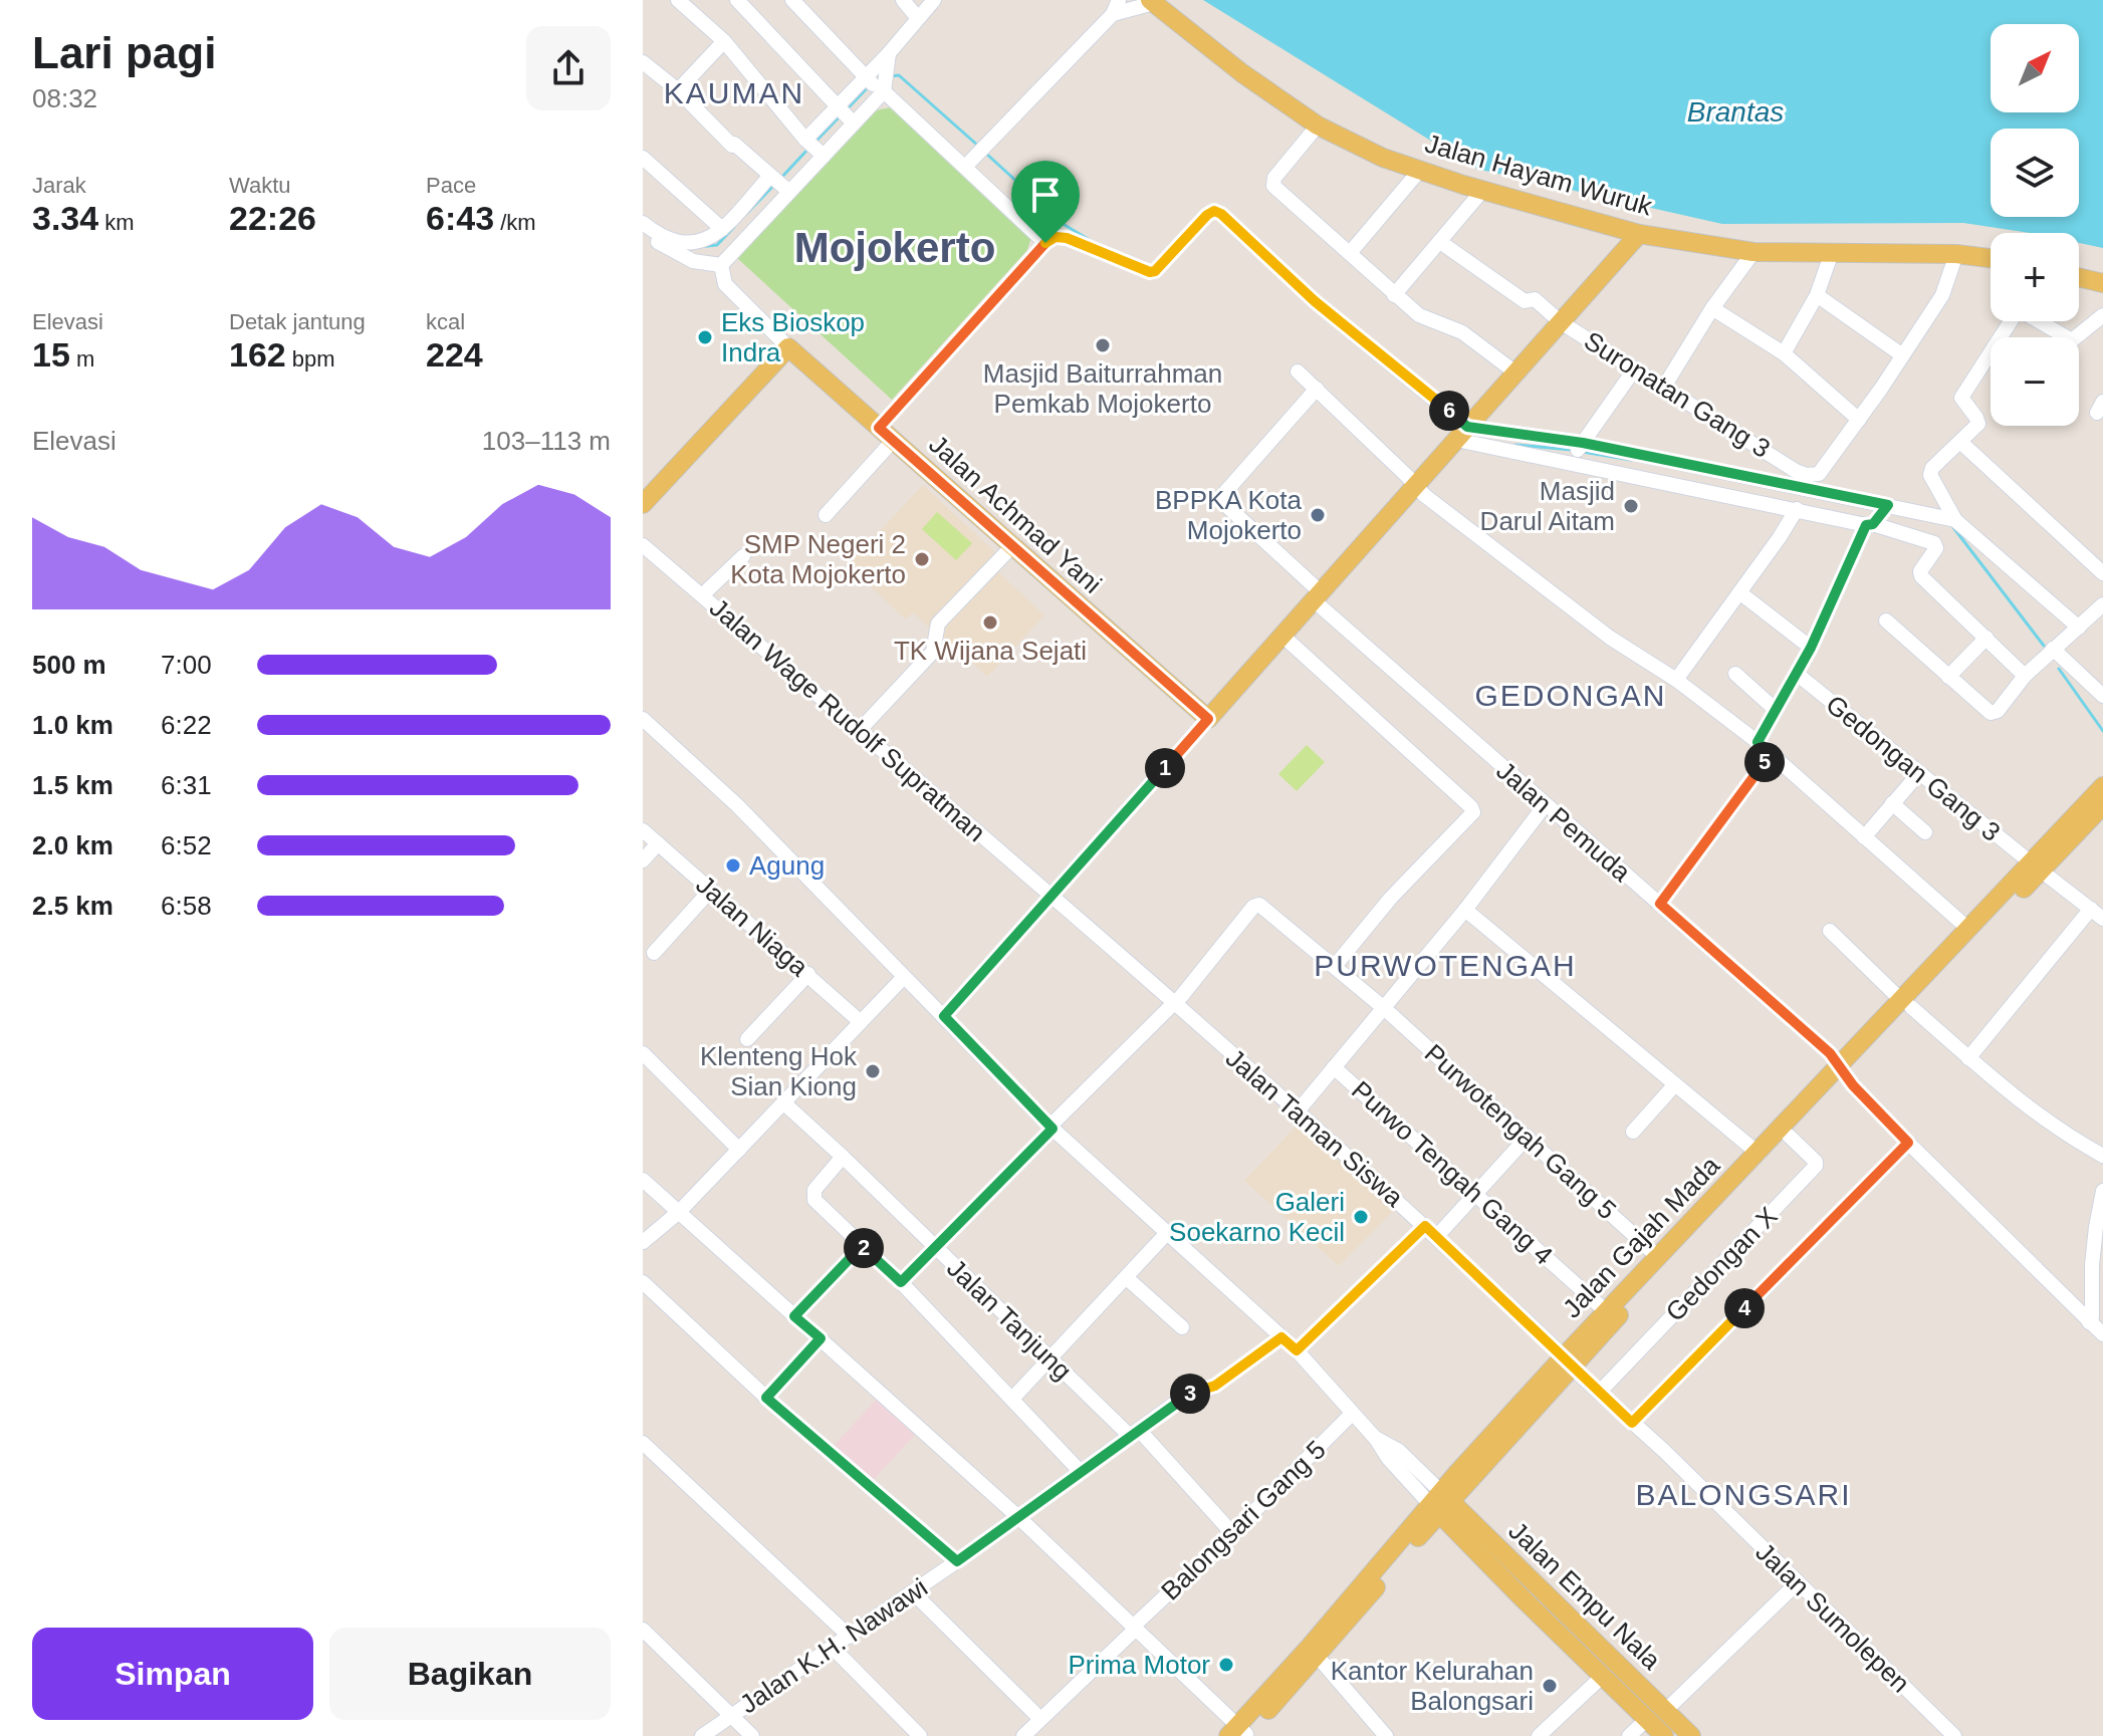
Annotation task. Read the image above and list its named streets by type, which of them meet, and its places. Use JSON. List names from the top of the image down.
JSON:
{
  "streets": {
    "main road": [
      "Jalan Hayam Wuruk",
      "Jalan Achmad Yani",
      "Jalan Gajah Mada",
      "Jalan Empu Nala"
    ],
    "street": [
      "Suronatan Gang 3",
      "Jalan Wage Rudolf Supratman",
      "Gedongan Gang 3",
      "Jalan Pemuda",
      "Jalan Niaga",
      "Jalan Taman Siswa",
      "Purwotengah Gang 5",
      "Purwo Tengah Gang 4",
      "Gedongan X",
      "Jalan Tanjung",
      "Balongsari Gang 5",
      "Jalan Sumolepen",
      "Jalan K.H. Nawawi"
    ]
  },
  "crossings": [
    ["Jalan Hayam Wuruk", "Suronatan Gang 3"],
    ["Jalan Wage Rudolf Supratman", "Jalan Taman Siswa"],
    ["Gedongan Gang 3", "Jalan Gajah Mada"],
    ["Jalan Pemuda", "Jalan Gajah Mada"],
    ["Jalan Taman Siswa", "Purwotengah Gang 5"],
    ["Jalan Taman Siswa", "Jalan Gajah Mada"],
    ["Jalan Taman Siswa", "Jalan Sumolepen"],
    ["Purwotengah Gang 5", "Jalan Gajah Mada"],
    ["Purwo Tengah Gang 4", "Jalan Gajah Mada"],
    ["Jalan Gajah Mada", "Gedongan X"],
    ["Jalan Gajah Mada", "Jalan Empu Nala"],
    ["Jalan Gajah Mada", "Jalan Sumolepen"],
    ["Gedongan X", "Jalan Sumolepen"],
    ["Jalan Tanjung", "Balongsari Gang 5"],
    ["Jalan Tanjung", "Jalan K.H. Nawawi"]
  ],
  "districts": [
    "KAUMAN",
    "Mojokerto",
    "GEDONGAN",
    "PURWOTENGAH",
    "BALONGSARI"
  ],
  "water": ["Brantas"],
  "places": [
    "Eks Bioskop Indra",
    "Masjid Baiturrahman Pemkab Mojokerto",
    "Masjid Darul Aitam",
    "BPPKA Kota Mojokerto",
    "SMP Negeri 2 Kota Mojokerto",
    "TK Wijana Sejati",
    "Agung",
    "Klenteng Hok Sian Kiong",
    "Galeri Soekarno Kecil",
    "Prima Motor",
    "Kantor Kelurahan Balongsari"
  ],
  "north": "top right",
  "page": {
    "heading": ["Lari pagi", "08:32"],
    "map_buttons": ["+", "−"],
    "stats": [
      ["Jarak", "3.34 km"],
      ["Waktu", "22:26"],
      ["Pace", "6:43 /km"],
      ["Elevasi", "15 m"],
      ["Detak jantung", "162 bpm"],
      ["kcal", "224"]
    ],
    "pins": [
      "6",
      "5",
      "1",
      "2",
      "4",
      "3"
    ],
    "chart": ["Elevasi", "103–113 m"],
    "list": [
      {
        "name": "500 m",
        "note": "7:00"
      },
      {
        "name": "1.0 km",
        "note": "6:22"
      },
      {
        "name": "1.5 km",
        "note": "6:31"
      },
      {
        "name": "2.0 km",
        "note": "6:52"
      },
      {
        "name": "2.5 km",
        "note": "6:58"
      }
    ],
    "buttons": ["Simpan", "Bagikan"]
  }
}
